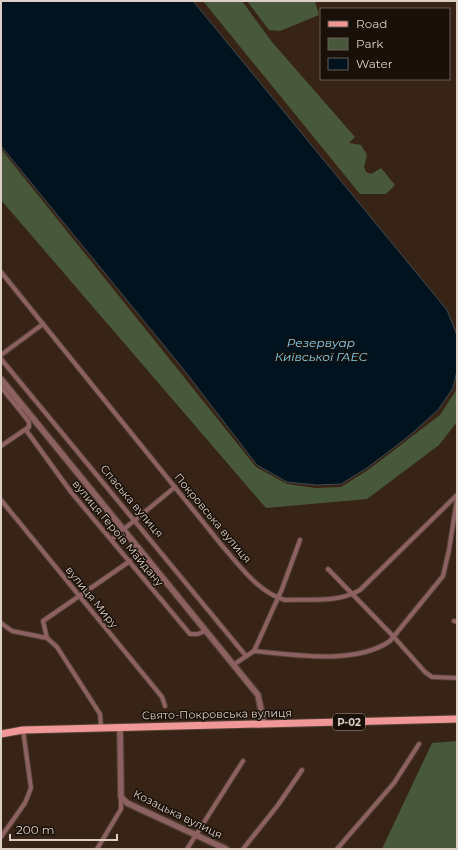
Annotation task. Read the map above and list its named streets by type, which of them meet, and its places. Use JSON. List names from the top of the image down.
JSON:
{
  "streets": {
    "main road": ["Свято-Покровська вулиця", "Р-02"],
    "street": [
      "Спаська вулиця",
      "Покровська вулиця",
      "вулиця Героїв Майдану",
      "вулиця Миру",
      "Козацька вулиця"
    ]
  },
  "water": ["Резервуар Київської ГАЕС"],
  "legend": ["Road", "Park", "Water"],
  "scale_bar": "200 m"
}
